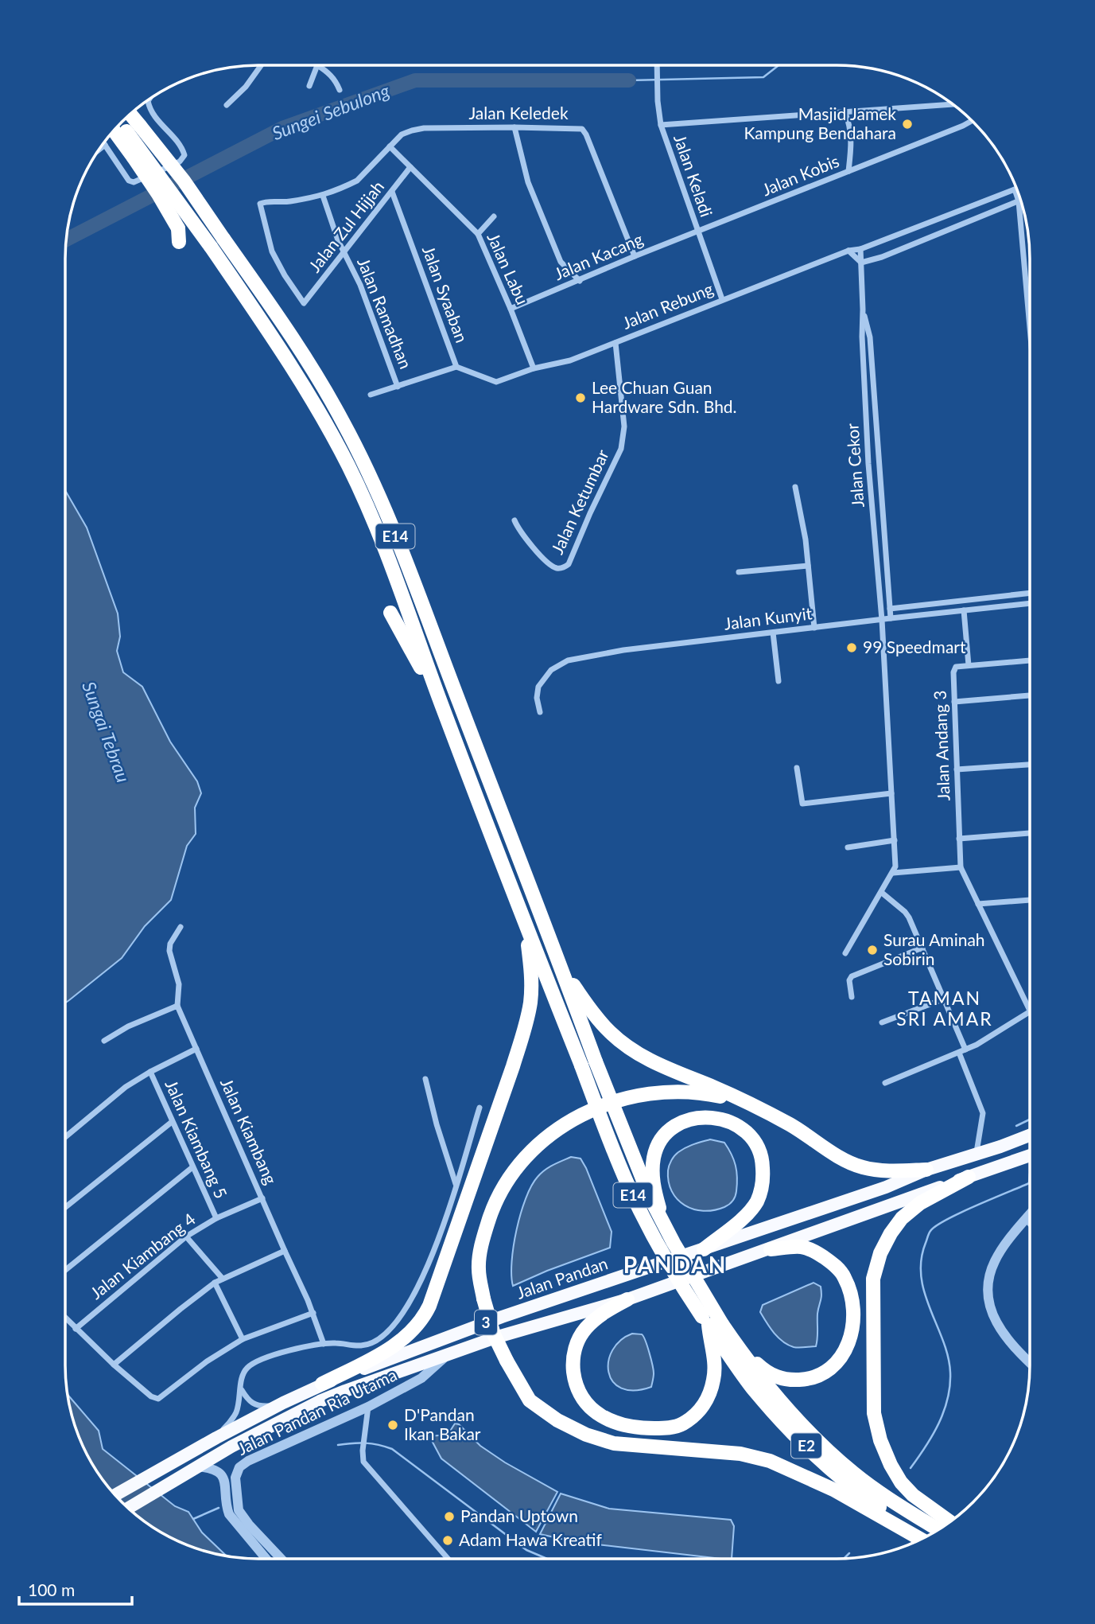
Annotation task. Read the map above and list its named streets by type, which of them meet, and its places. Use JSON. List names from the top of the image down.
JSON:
{
  "streets": {
    "highway": [
      "E14",
      "Jalan Pandan",
      "3",
      "E2"
    ],
    "street": [
      "Jalan Keledek",
      "Jalan Keladi",
      "Jalan Kobis",
      "Jalan Zul Hijjah",
      "Jalan Kacang",
      "Jalan Labu",
      "Jalan Syaaban",
      "Jalan Rebung",
      "Jalan Ramadhan",
      "Jalan Cekor",
      "Jalan Ketumbar",
      "Jalan Kunyit",
      "Jalan Andang 3",
      "Jalan Kiambang",
      "Jalan Kiambang 5",
      "Jalan Kiambang 4",
      "Jalan Pandan Ria Utama"
    ]
  },
  "crossings": [
    ["Jalan Keledek", "Jalan Zul Hijjah"],
    ["Jalan Keledek", "Jalan Kacang"],
    ["Jalan Keledek", "Jalan Labu"],
    ["Jalan Keledek", "Jalan Ramadhan"],
    ["Jalan Keladi", "Jalan Kobis"],
    ["Jalan Keladi", "Jalan Kacang"],
    ["Jalan Keladi", "Jalan Rebung"],
    ["Jalan Kobis", "Jalan Kacang"],
    ["Jalan Zul Hijjah", "Jalan Labu"],
    ["Jalan Zul Hijjah", "Jalan Syaaban"],
    ["Jalan Zul Hijjah", "Jalan Ramadhan"],
    ["Jalan Kacang", "Jalan Labu"],
    ["Jalan Labu", "Jalan Rebung"],
    ["Jalan Syaaban", "Jalan Rebung"],
    ["Jalan Rebung", "Jalan Cekor"],
    ["Jalan Rebung", "Jalan Ketumbar"],
    ["Jalan Cekor", "Jalan Kunyit"],
    ["E14", "E2"],
    ["Jalan Kiambang", "Jalan Kiambang 4"],
    ["Jalan Kiambang 5", "Jalan Kiambang 4"],
    ["Jalan Pandan", "Jalan Pandan Ria Utama"]
  ],
  "districts": ["TAMAN SRI AMAR", "PANDAN"],
  "water": ["Sungei Sebulong", "Sungai Tebrau"],
  "places": [
    "Masjid Jamek Kampung Bendahara",
    "Lee Chuan Guan Hardware Sdn. Bhd.",
    "99 Speedmart",
    "Surau Aminah Sobirin",
    "D'Pandan Ikan Bakar",
    "Pandan Uptown",
    "Adam Hawa Kreatif"
  ],
  "scale_bar": "100 m"
}
